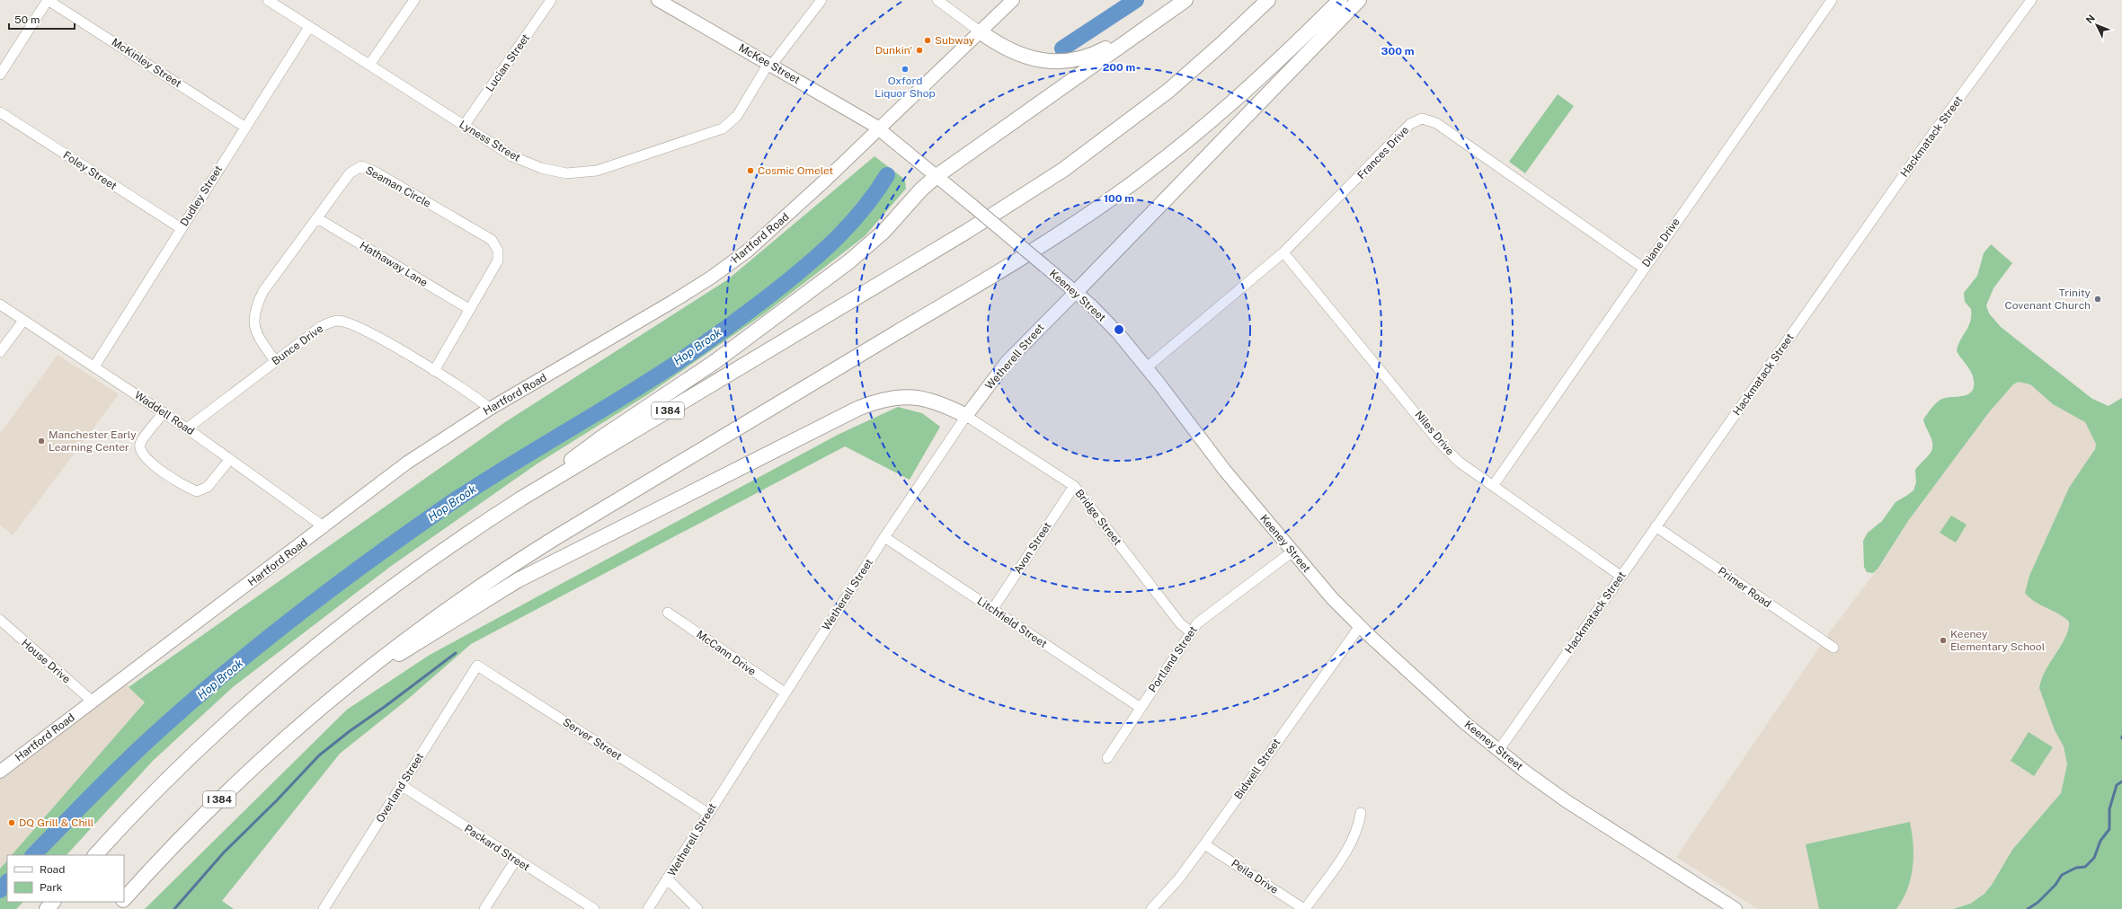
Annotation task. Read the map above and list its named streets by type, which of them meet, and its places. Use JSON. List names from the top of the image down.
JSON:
{
  "streets": {
    "highway": ["I 384"],
    "main road": [
      "McKee Street",
      "Hartford Road",
      "Keeney Street",
      "Wetherell Street"
    ],
    "street": [
      "McKinley Street",
      "Lucian Street",
      "Hackmatack Street",
      "Lyness Street",
      "Frances Drive",
      "Foley Street",
      "Seaman Circle",
      "Dudley Street",
      "Diane Drive",
      "Hathaway Lane",
      "Bunce Drive",
      "Waddell Road",
      "Niles Drive",
      "Bridge Street",
      "Avon Street",
      "Primer Road",
      "Litchfield Street",
      "McCann Drive",
      "Portland Street",
      "House Drive",
      "Server Street",
      "Bidwell Street",
      "Overland Street",
      "Packard Street",
      "Peila Drive"
    ]
  },
  "crossings": [
    ["McKinley Street", "Dudley Street"],
    ["Lucian Street", "Lyness Street"],
    ["McKee Street", "Lyness Street"],
    ["McKee Street", "Hartford Road"],
    ["McKee Street", "Keeney Street"],
    ["Hackmatack Street", "Keeney Street"],
    ["Hackmatack Street", "Niles Drive"],
    ["Hackmatack Street", "Primer Road"],
    ["Lyness Street", "Dudley Street"],
    ["Frances Drive", "Diane Drive"],
    ["Frances Drive", "Keeney Street"],
    ["Frances Drive", "Niles Drive"],
    ["Foley Street", "Dudley Street"],
    ["Seaman Circle", "Hathaway Lane"],
    ["Seaman Circle", "Bunce Drive"],
    ["Dudley Street", "Waddell Road"],
    ["Hartford Road", "Keeney Street"],
    ["Hartford Road", "Bunce Drive"],
    ["Hartford Road", "Waddell Road"],
    ["Hartford Road", "House Drive"],
    ["Diane Drive", "Niles Drive"],
    ["Keeney Street", "Wetherell Street"],
    ["Keeney Street", "Portland Street"],
    ["Keeney Street", "Bidwell Street"],
    ["Bunce Drive", "Waddell Road"],
    ["Wetherell Street", "Bridge Street"],
    ["Wetherell Street", "Litchfield Street"],
    ["Wetherell Street", "McCann Drive"],
    ["Wetherell Street", "Server Street"],
    ["Bridge Street", "Avon Street"],
    ["Bridge Street", "Portland Street"],
    ["Avon Street", "Litchfield Street"],
    ["Litchfield Street", "Portland Street"],
    ["Server Street", "Overland Street"],
    ["Bidwell Street", "Peila Drive"],
    ["Overland Street", "Packard Street"]
  ],
  "water": ["Hop Brook"],
  "places": [
    "Subway",
    "Dunkin'",
    "Oxford Liquor Shop",
    "Cosmic Omelet",
    "Trinity Covenant Church",
    "Manchester Early Learning Center",
    "Keeney Elementary School",
    "DQ Grill & Chill"
  ],
  "legend": ["Road", "Park"],
  "scale_bar": "50 m",
  "north": "top left",
  "rings": ["300 m", "200 m", "100 m"]
}
